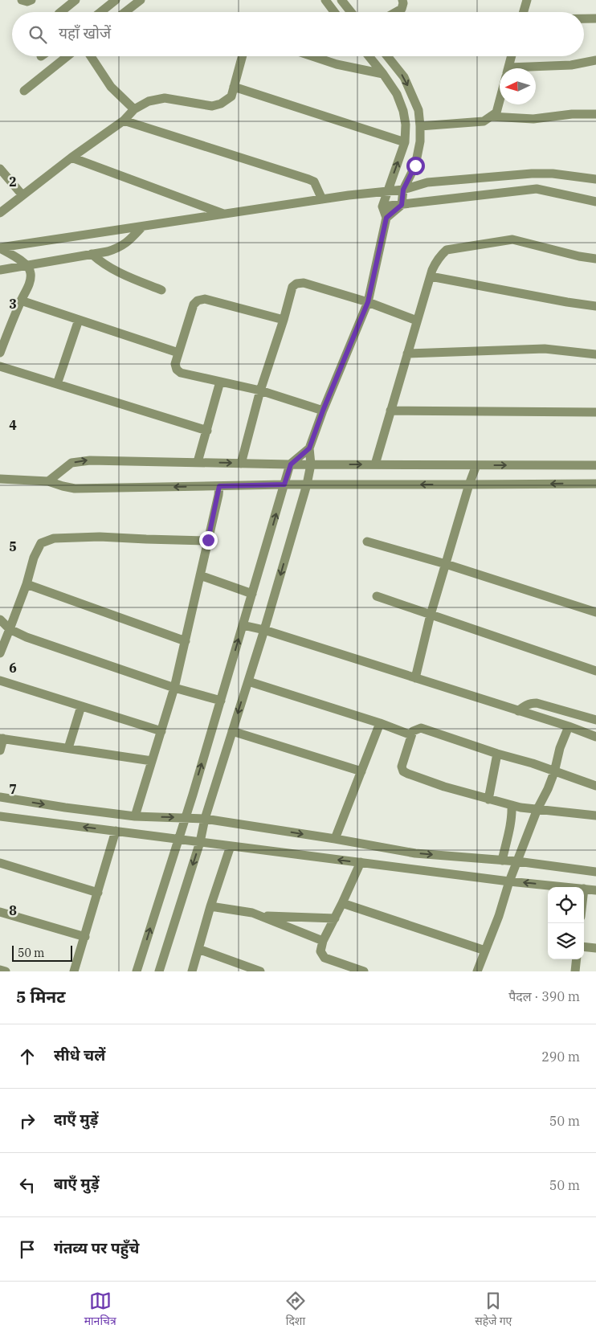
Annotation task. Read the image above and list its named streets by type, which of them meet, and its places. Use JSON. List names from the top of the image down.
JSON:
{
  "scale_bar": "50 m",
  "north": "left",
  "page": {
    "search": "यहाँ खोजें",
    "scale": "50 m",
    "heading": ["5 मिनट", "पैदल · 390 m"],
    "list": [
      ["सीधे चलें", "290 m"],
      ["दाएँ मुड़ें", "50 m"],
      ["बाएँ मुड़ें", "50 m"],
      "गंतव्य पर पहुँचे"
    ],
    "nav": ["मानचित्र", "दिशा", "सहेजे गए"]
  },
  "grid": {
    "rows": [
      "2",
      "3",
      "4",
      "5",
      "6",
      "7",
      "8"
    ]
  }
}
